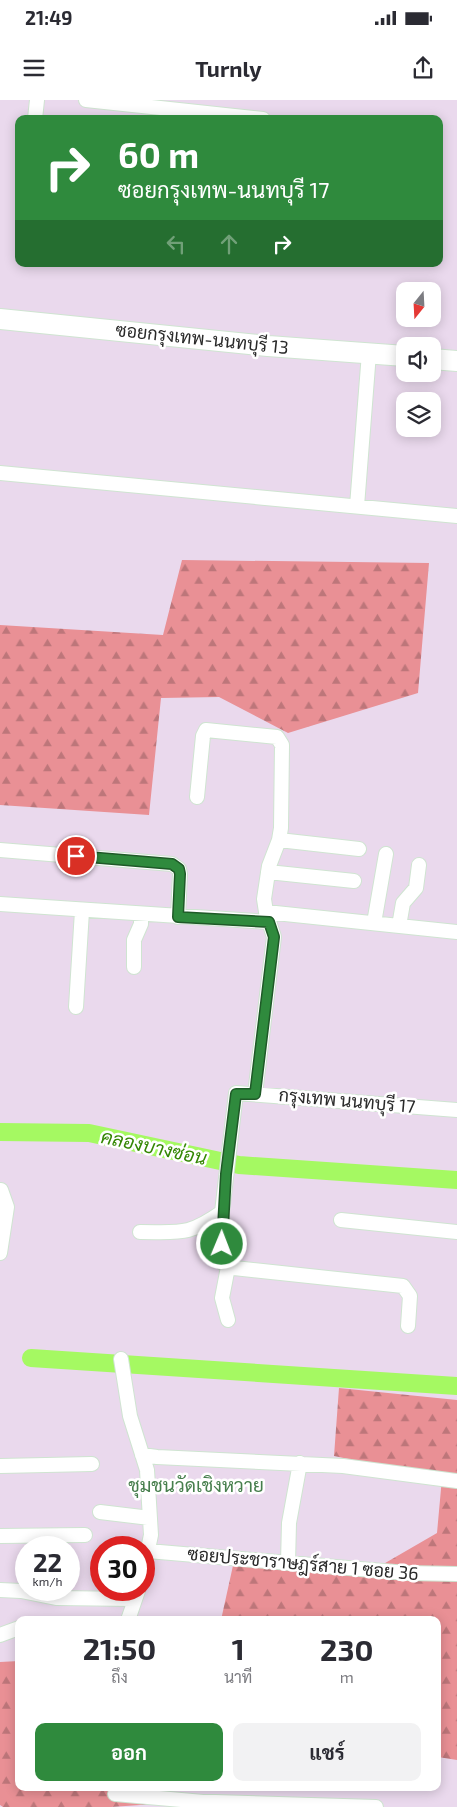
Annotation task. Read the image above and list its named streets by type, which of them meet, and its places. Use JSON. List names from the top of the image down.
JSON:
{
  "streets": {
    "street": ["ซอยกรุงเทพ-นนทบุรี 13", "กรุงเทพ นนทบุรี 17", "ซอยประชาราษฎร์สาย 1 ซอย 36"]
  },
  "districts": ["ชุมชนวัดเชิงหวาย"],
  "water": ["คลองบางซ่อน"],
  "north": "bottom",
  "page": {
    "status": "21:49",
    "header": "Turnly",
    "turn": ["60 m", "ซอยกรุงเทพ-นนทบุรี 17"],
    "speed": "22 km/h",
    "limit": "30",
    "eta": [
      "21:50",
      "ถึง",
      "1",
      "นาที",
      "230",
      "m"
    ],
    "buttons": ["ออก", "แชร์"]
  }
}
